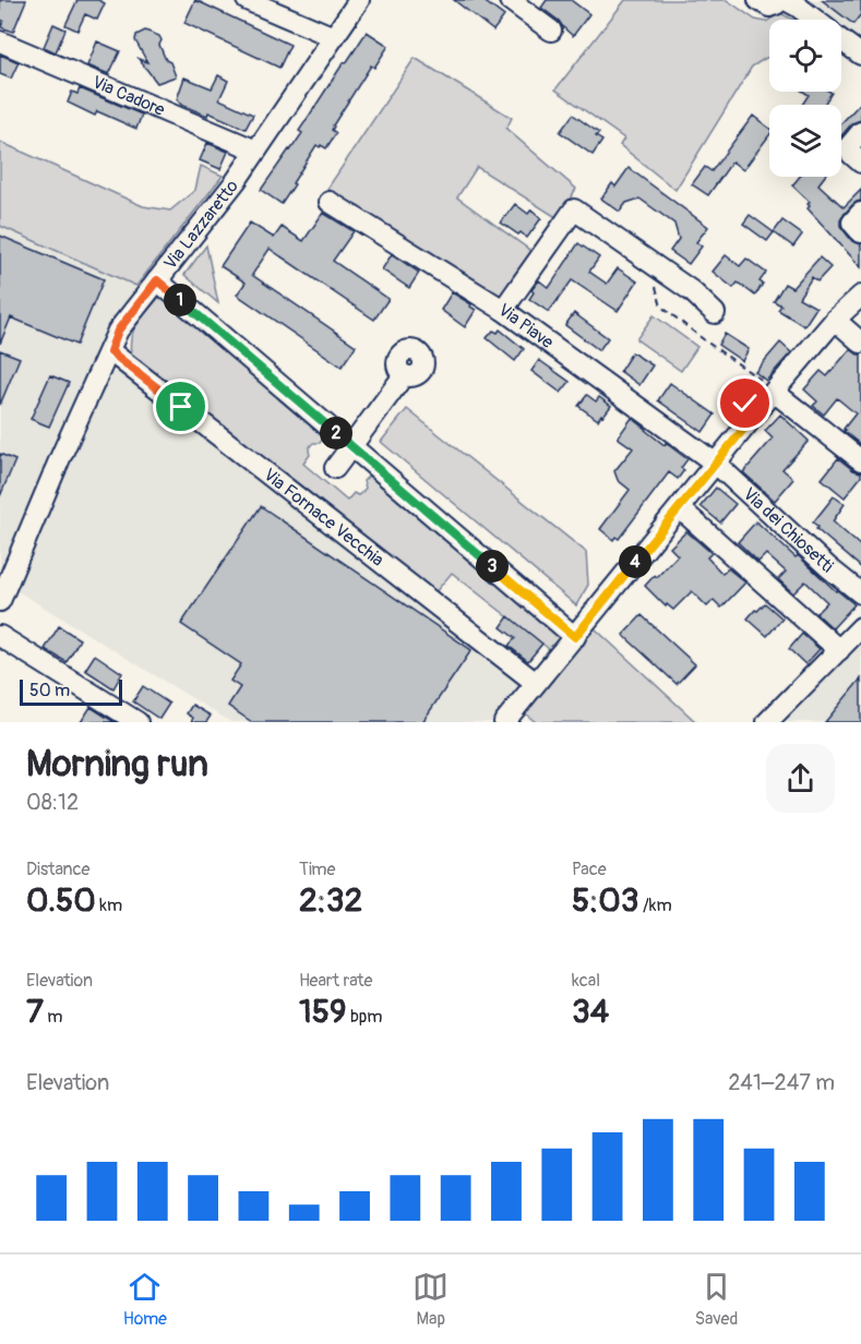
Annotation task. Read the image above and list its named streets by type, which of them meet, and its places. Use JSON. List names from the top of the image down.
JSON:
{
  "streets": {
    "street": [
      "Via Cadore",
      "Via Lazzaretto",
      "Via Piave",
      "Via Fornace Vecchia",
      "Via dei Chiosetti"
    ]
  },
  "crossings": [
    ["Via Cadore", "Via Lazzaretto"],
    ["Via Lazzaretto", "Via Fornace Vecchia"],
    ["Via Piave", "Via dei Chiosetti"]
  ],
  "scale_bar": "50 m",
  "page": {
    "pins": [
      "1",
      "2",
      "4",
      "3"
    ],
    "scale": "50 m",
    "heading": ["Morning run", "08:12"],
    "stats": [
      ["Distance", "0.50 km"],
      ["Time", "2:32"],
      ["Pace", "5:03 /km"],
      ["Elevation", "7 m"],
      ["Heart rate", "159 bpm"],
      ["kcal", "34"]
    ],
    "chart": ["Elevation", "241–247 m"],
    "tabs": ["Home", "Map", "Saved"]
  }
}
